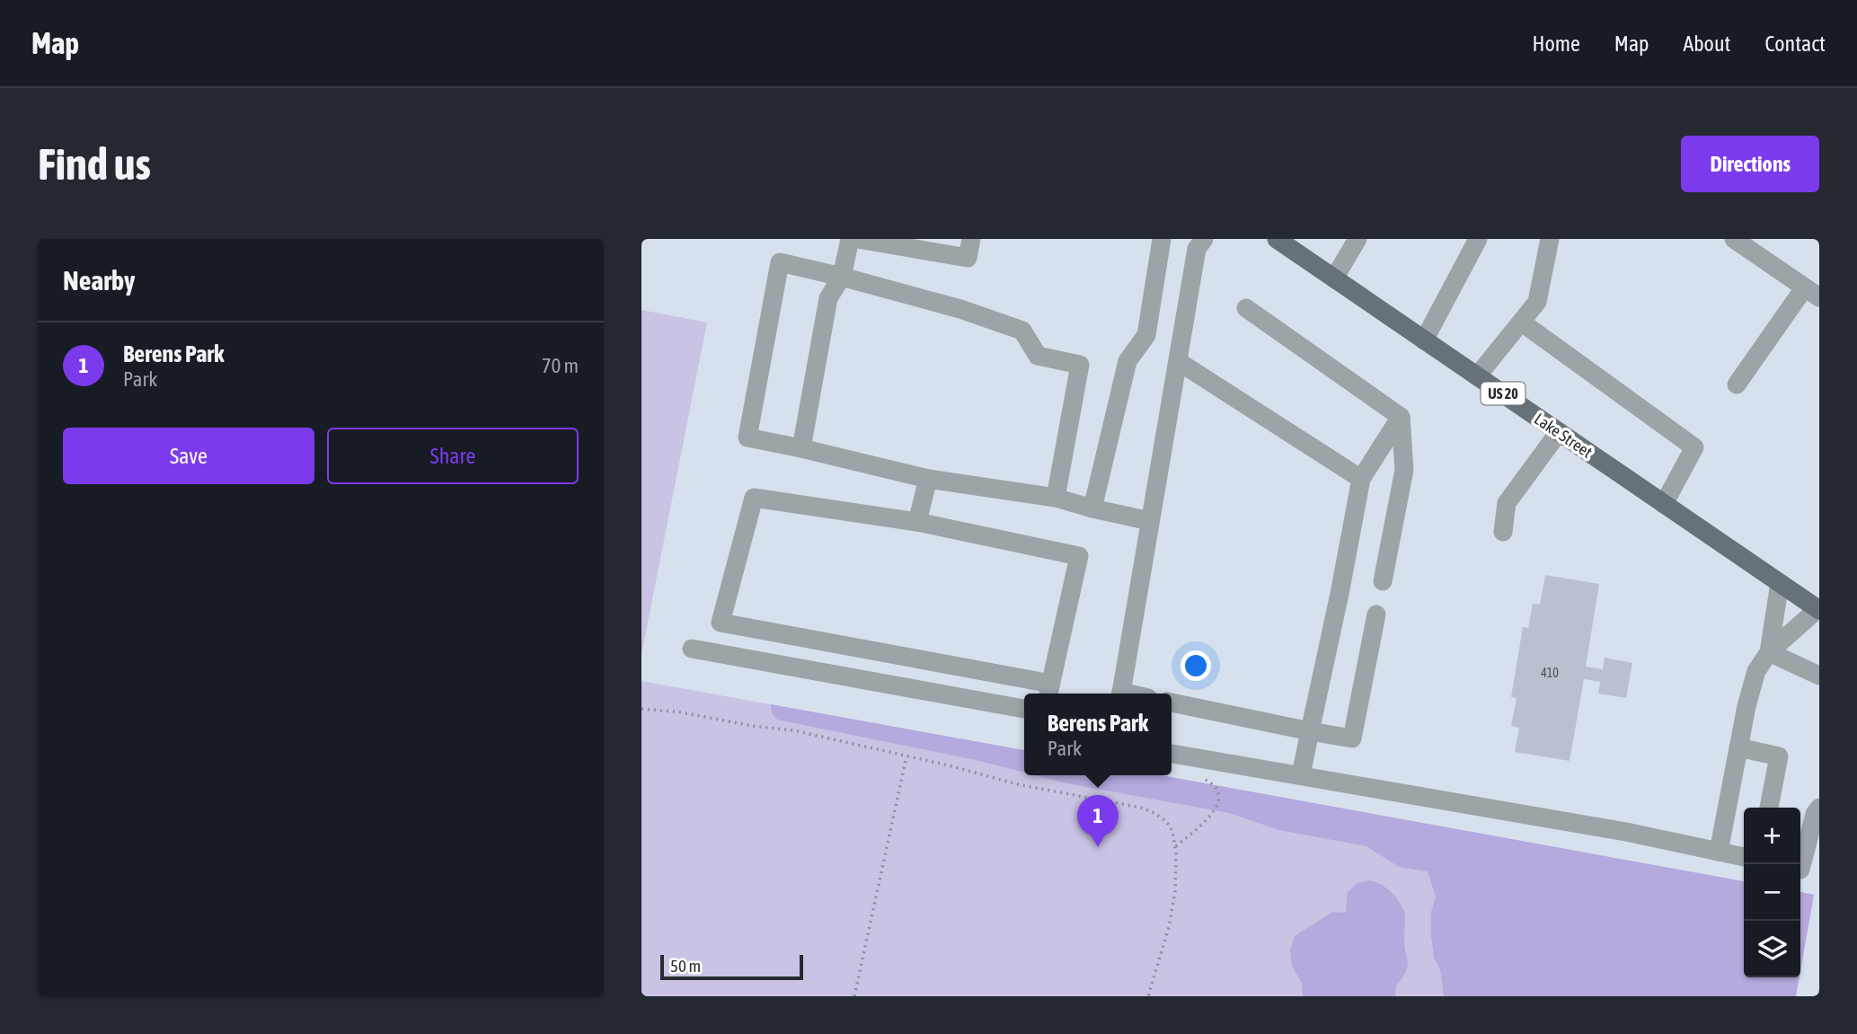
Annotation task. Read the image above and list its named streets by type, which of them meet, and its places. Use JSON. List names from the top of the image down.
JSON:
{
  "streets": {
    "main road": ["US 20", "Lake Street"]
  },
  "house_numbers": ["410"],
  "scale_bar": "50 m",
  "page": {
    "header": "Map",
    "nav": [
      "Home",
      "Map",
      "About",
      "Contact"
    ],
    "buttons": [
      "Directions",
      ["Save", "Share"]
    ],
    "title": "Find us",
    "heading": "Nearby",
    "list": [
      {
        "mark": "1",
        "name": "Berens Park",
        "note": "Park",
        "value": "70 m"
      }
    ],
    "popup": ["Berens Park", "Park"],
    "pins": "1",
    "map_buttons": ["+", "−"],
    "scale": "50 m"
  }
}
